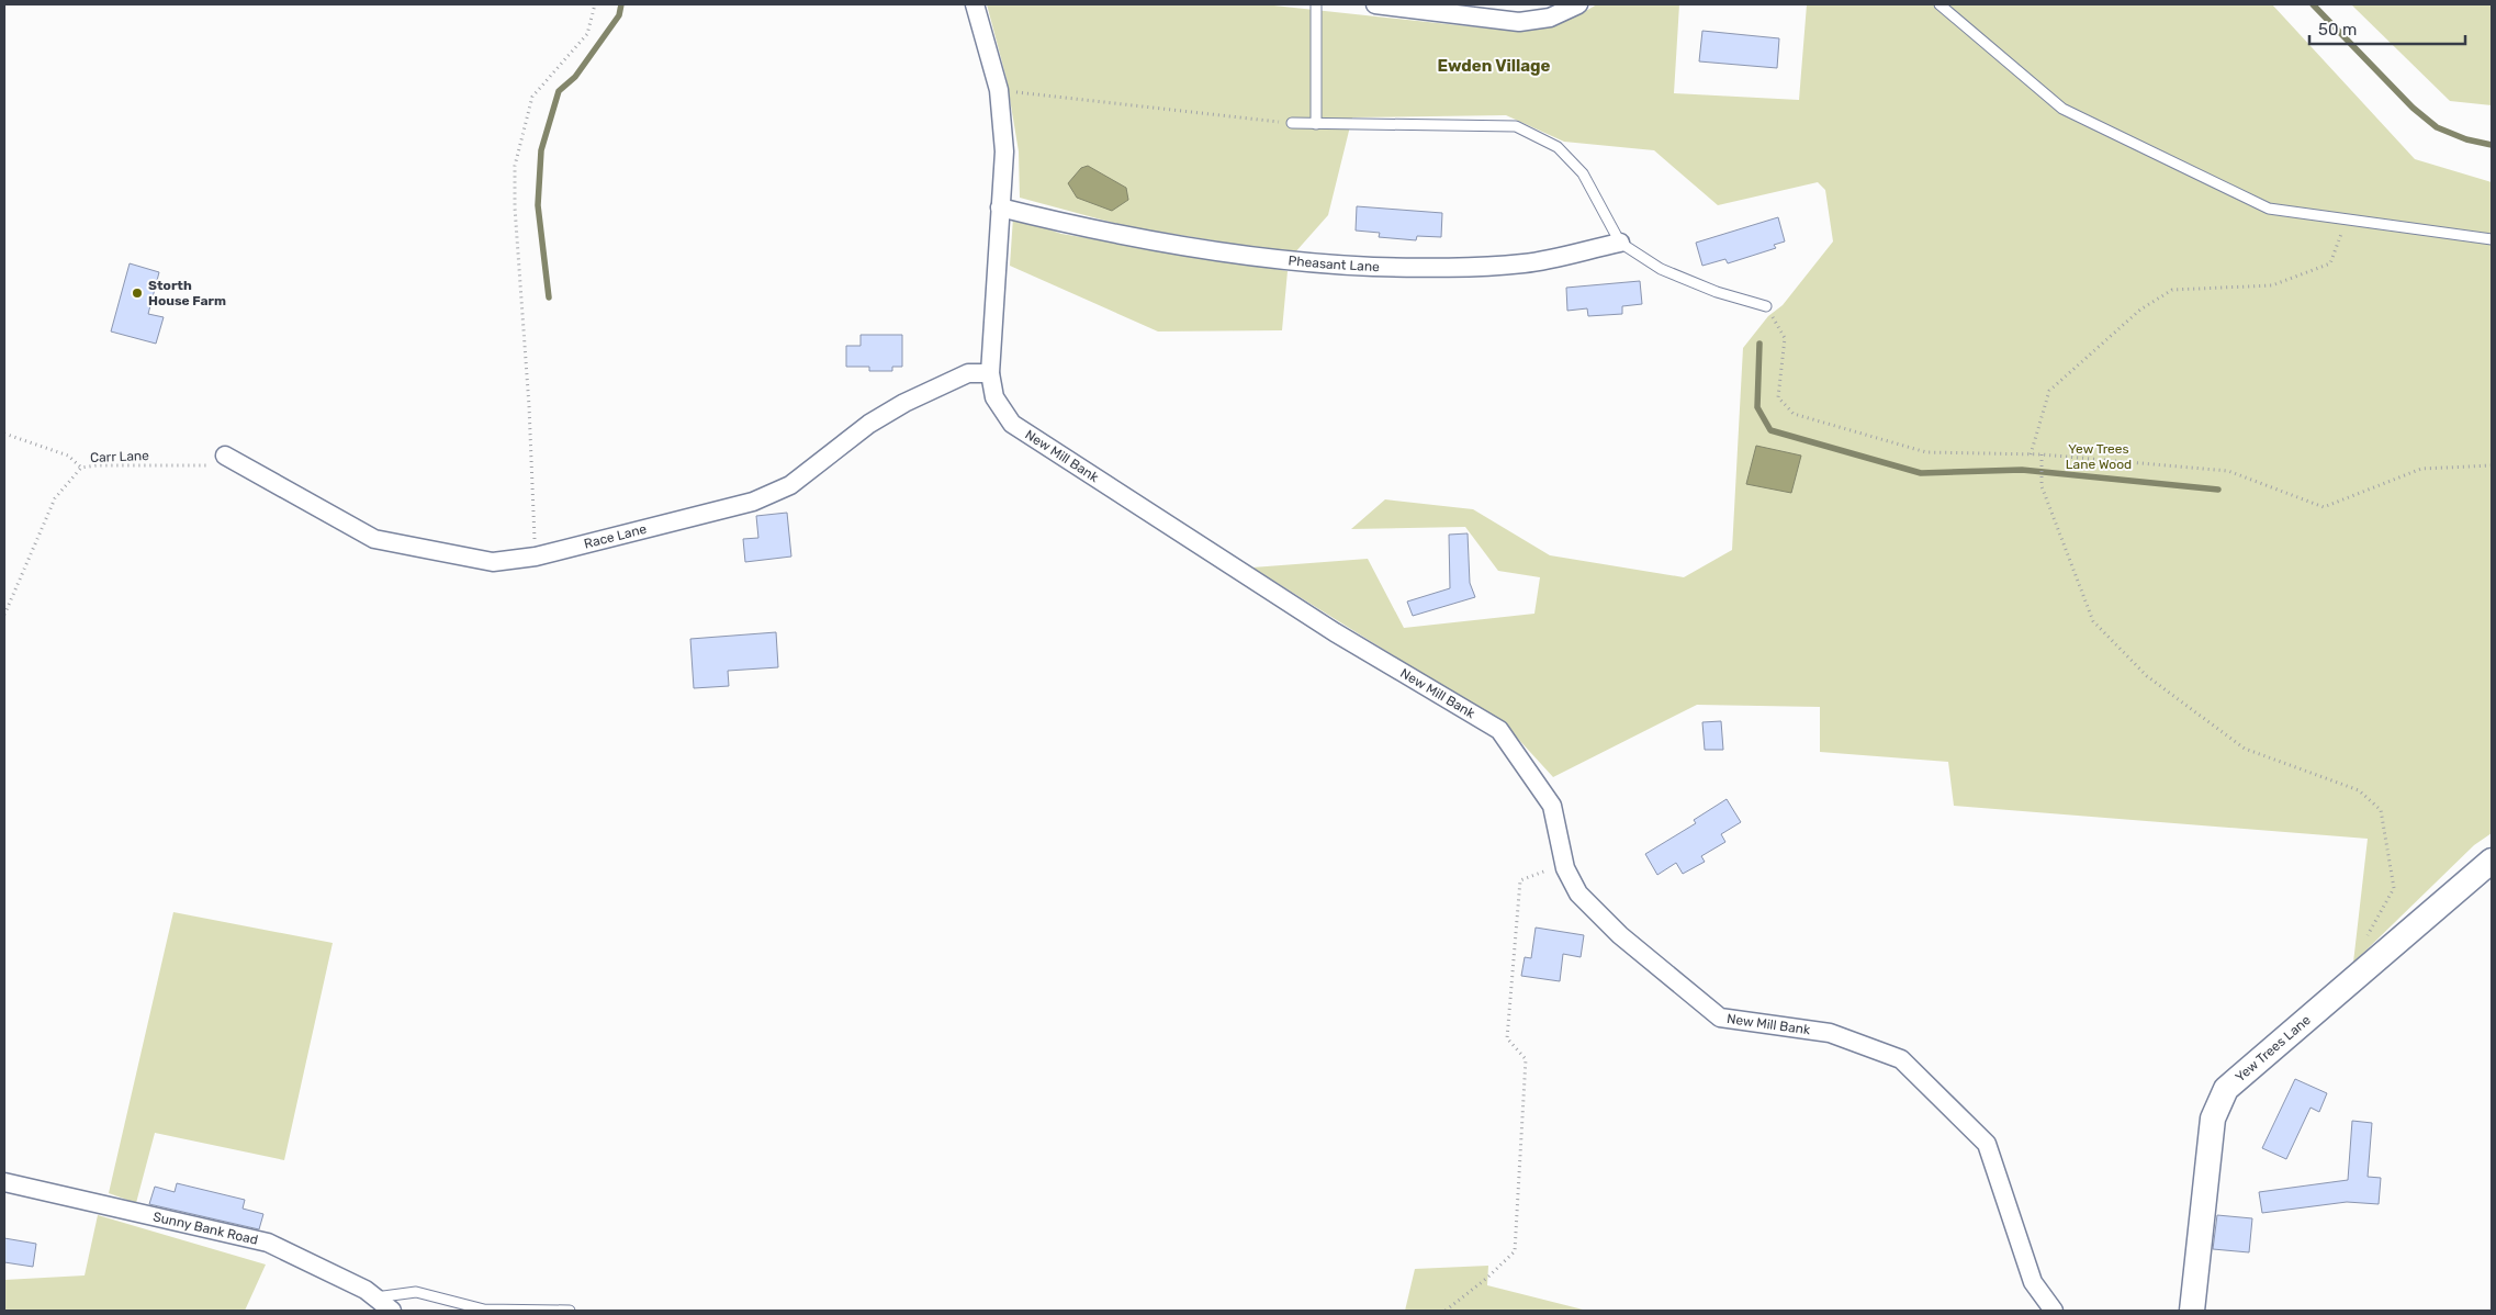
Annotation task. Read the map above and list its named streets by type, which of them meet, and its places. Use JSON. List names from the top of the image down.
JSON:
{
  "streets": {
    "street": [
      "Pheasant Lane",
      "New Mill Bank",
      "Race Lane",
      "Yew Trees Lane",
      "Sunny Bank Road"
    ],
    "path": ["Carr Lane"]
  },
  "crossings": [
    ["Pheasant Lane", "New Mill Bank"],
    ["New Mill Bank", "Race Lane"],
    ["Carr Lane", "Race Lane"]
  ],
  "districts": ["Ewden Village"],
  "parks": ["Yew Trees Lane Wood"],
  "places": ["Storth House Farm"],
  "scale_bar": "50 m"
}
